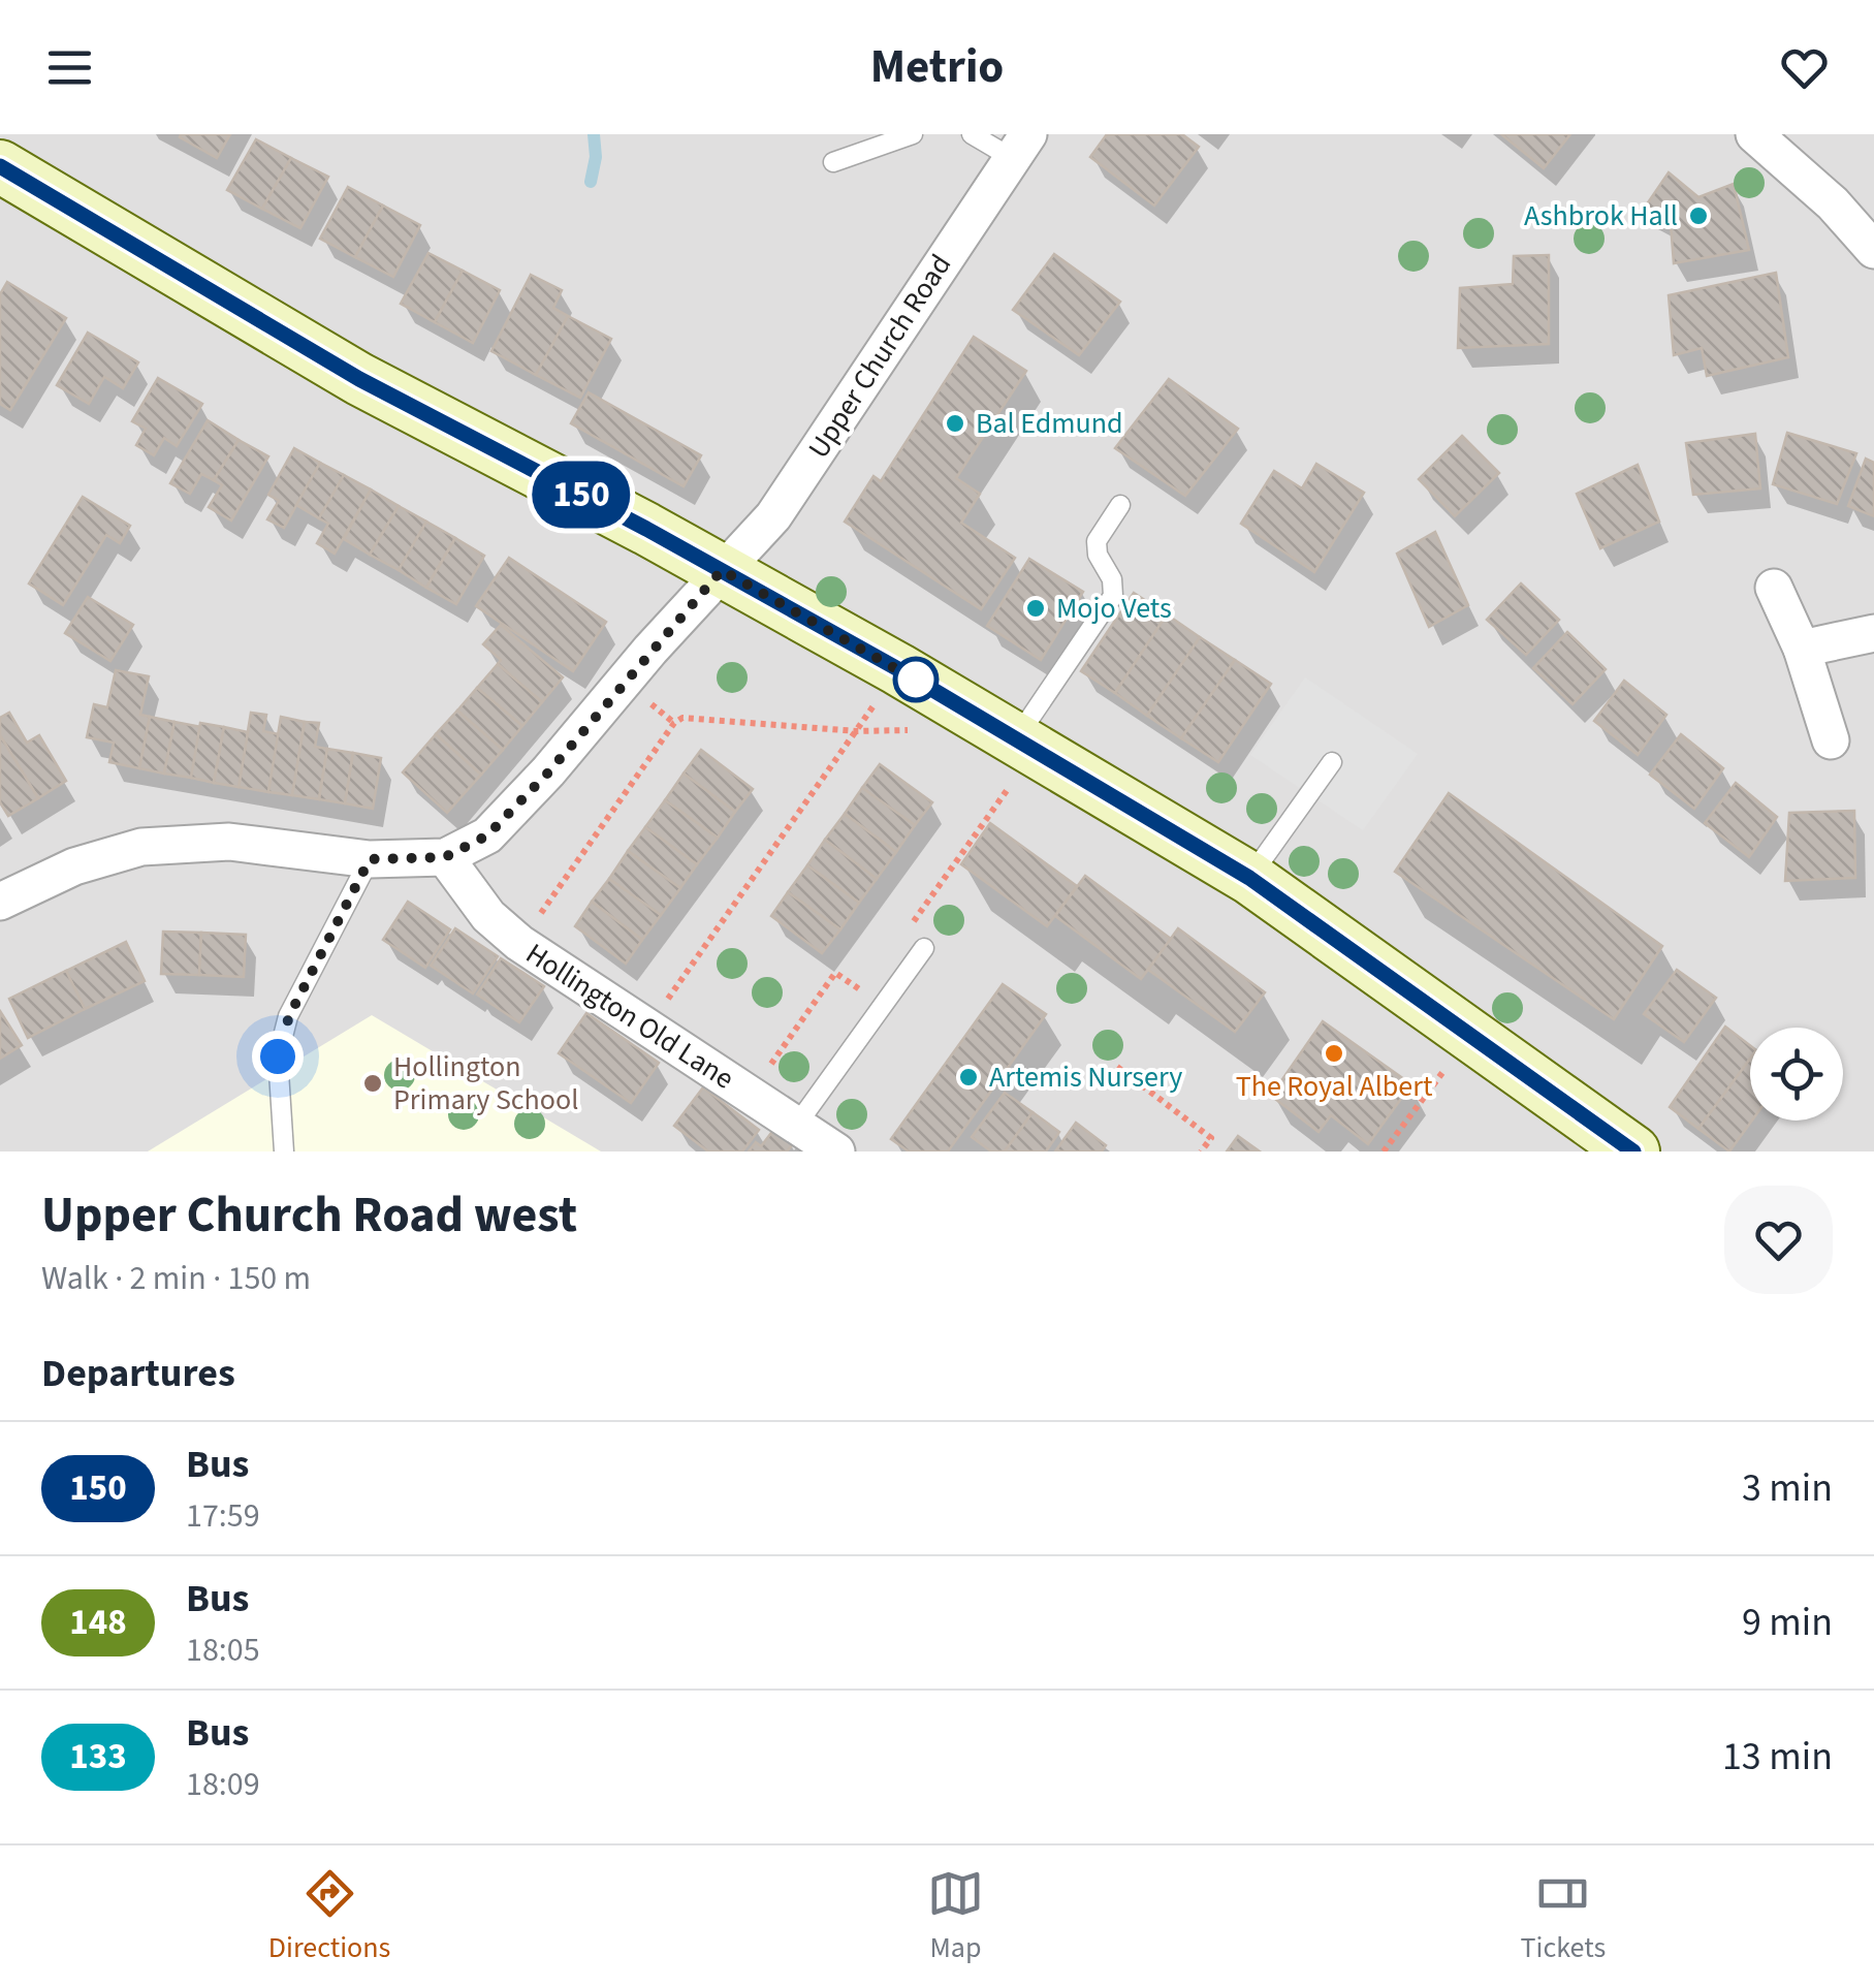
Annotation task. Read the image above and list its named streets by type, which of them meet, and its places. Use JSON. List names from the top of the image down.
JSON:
{
  "streets": {
    "street": ["Upper Church Road", "Hollington Old Lane"]
  },
  "crossings": [
    ["Upper Church Road", "Hollington Old Lane"]
  ],
  "places": [
    "Ashbrok Hall",
    "Bal Edmund",
    "Mojo Vets",
    "The Royal Albert",
    "Artemis Nursery",
    "Hollington Primary School"
  ],
  "lines": ["bus line 150"],
  "page": {
    "header": "Metrio",
    "on_map": "150",
    "heading": [
      ["Upper Church Road west", "Walk · 2 min · 150 m"],
      "Departures"
    ],
    "list": [
      {
        "mark": "150",
        "name": "Bus",
        "note": "17:59",
        "value": "3 min"
      },
      {
        "mark": "148",
        "name": "Bus",
        "note": "18:05",
        "value": "9 min"
      },
      {
        "mark": "133",
        "name": "Bus",
        "note": "18:09",
        "value": "13 min"
      }
    ],
    "tabs": ["Directions", "Map", "Tickets"]
  }
}
